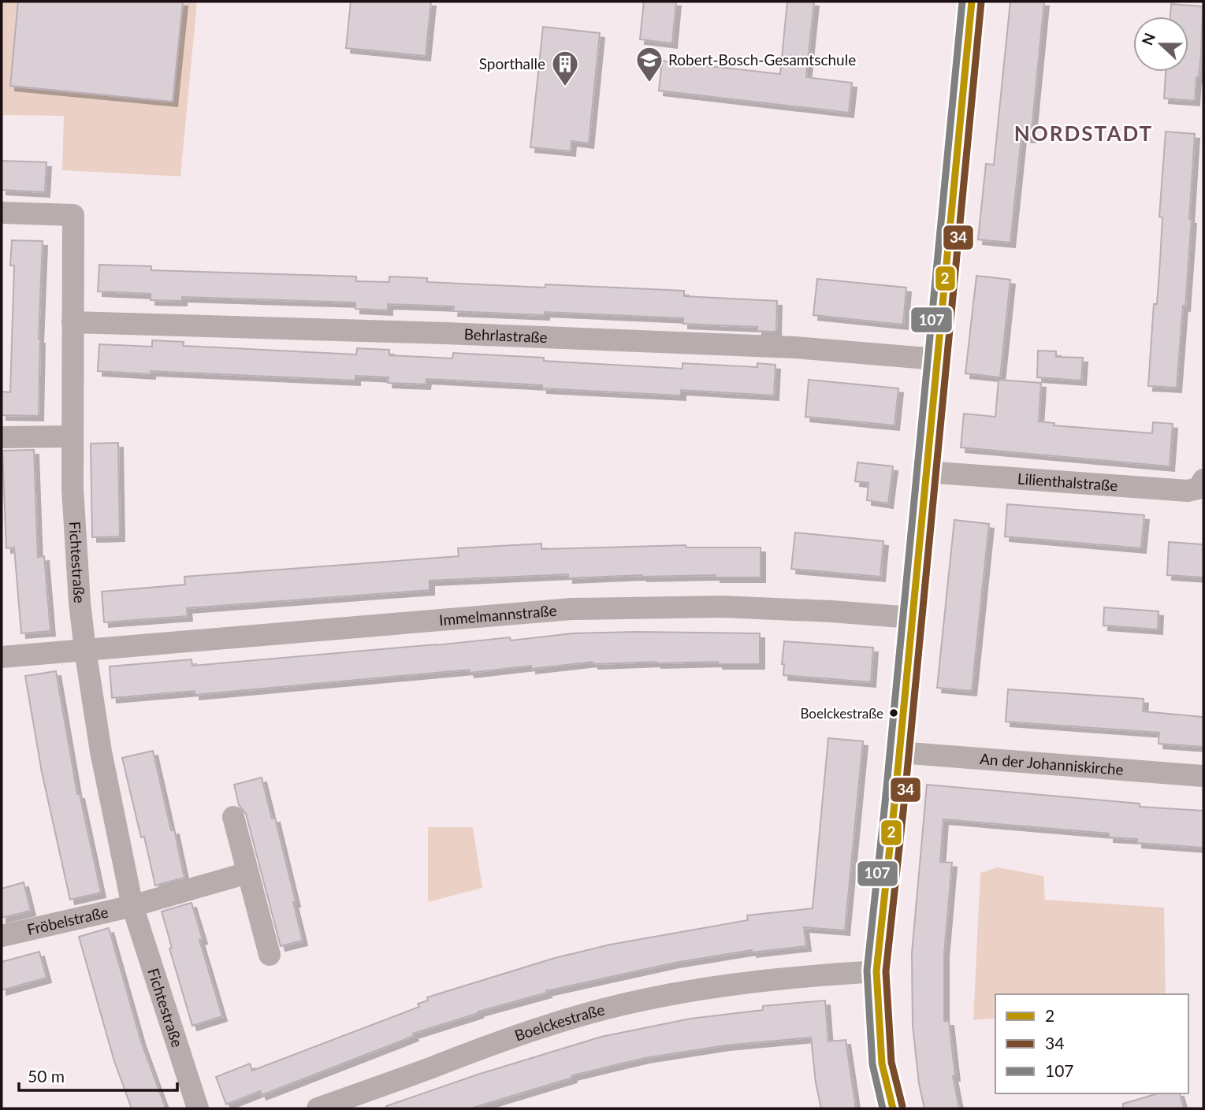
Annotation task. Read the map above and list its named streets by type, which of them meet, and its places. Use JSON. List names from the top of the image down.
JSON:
{
  "streets": {
    "street": [
      "Behrlastraße",
      "Lilienthalstraße",
      "Fichtestraße",
      "Immelmannstraße",
      "An der Johanniskirche",
      "Fröbelstraße",
      "Boelckestraße"
    ]
  },
  "crossings": [
    ["Behrlastraße", "Fichtestraße"],
    ["Fichtestraße", "Immelmannstraße"],
    ["Fichtestraße", "Fröbelstraße"]
  ],
  "districts": ["NORDSTADT"],
  "places": {
    "school or university": ["Robert-Bosch-Gesamtschule"],
    "building": ["Sporthalle"],
    "other": ["Boelckestraße"]
  },
  "lines": ["transit line 2", "transit line 107", "transit line 34"],
  "legend": ["2", "34", "107"],
  "scale_bar": "50 m",
  "north": "left"
}
